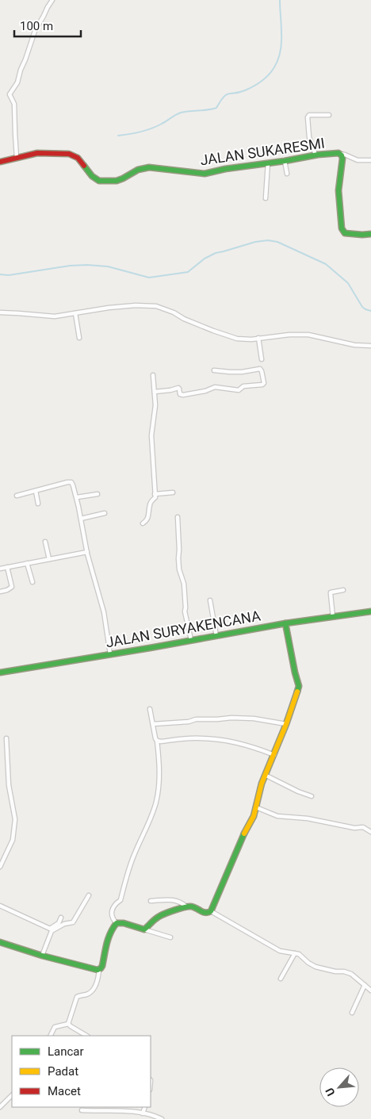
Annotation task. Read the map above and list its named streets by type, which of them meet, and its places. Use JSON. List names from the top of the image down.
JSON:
{
  "streets": {
    "street": ["JALAN SUKARESMI", "JALAN SURYAKENCANA"]
  },
  "legend": ["Lancar", "Padat", "Macet"],
  "scale_bar": "100 m",
  "north": "bottom left"
}
